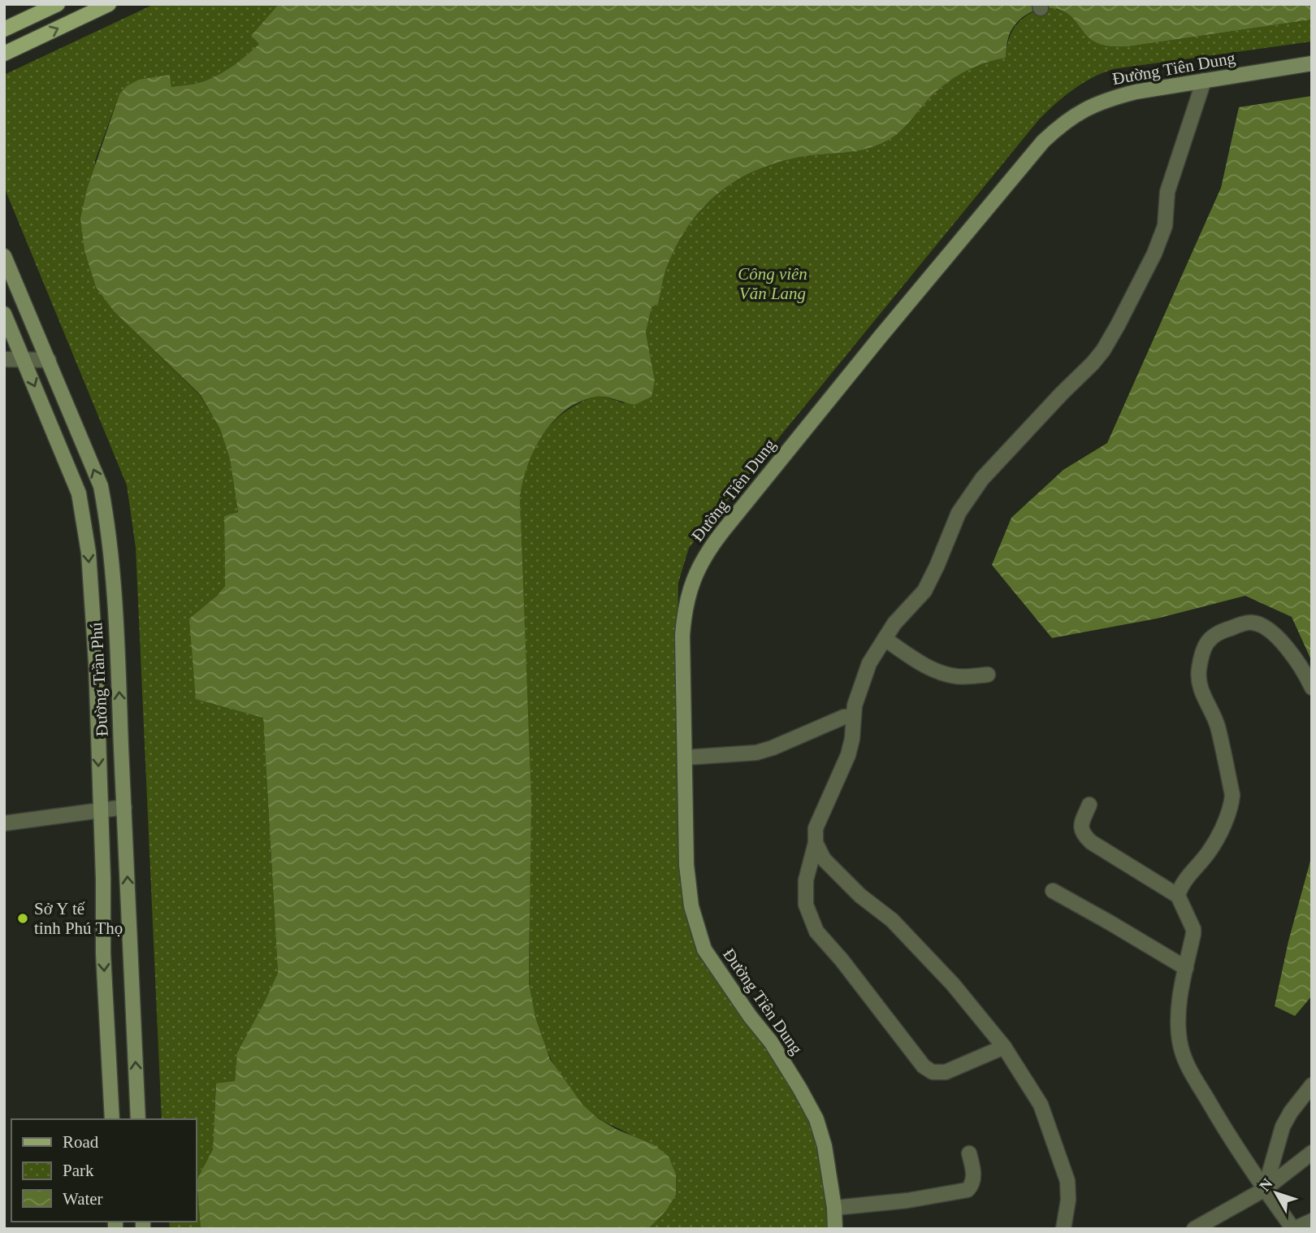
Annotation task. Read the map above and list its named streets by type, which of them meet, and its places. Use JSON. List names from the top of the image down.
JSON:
{
  "streets": {
    "main road": ["Đường Tiên Dung", "Đường Trần Phú"]
  },
  "parks": ["Công viên Văn Lang"],
  "places": ["Sở Y tế tỉnh Phú Thọ"],
  "legend": ["Road", "Park", "Water"],
  "north": "top left"
}
